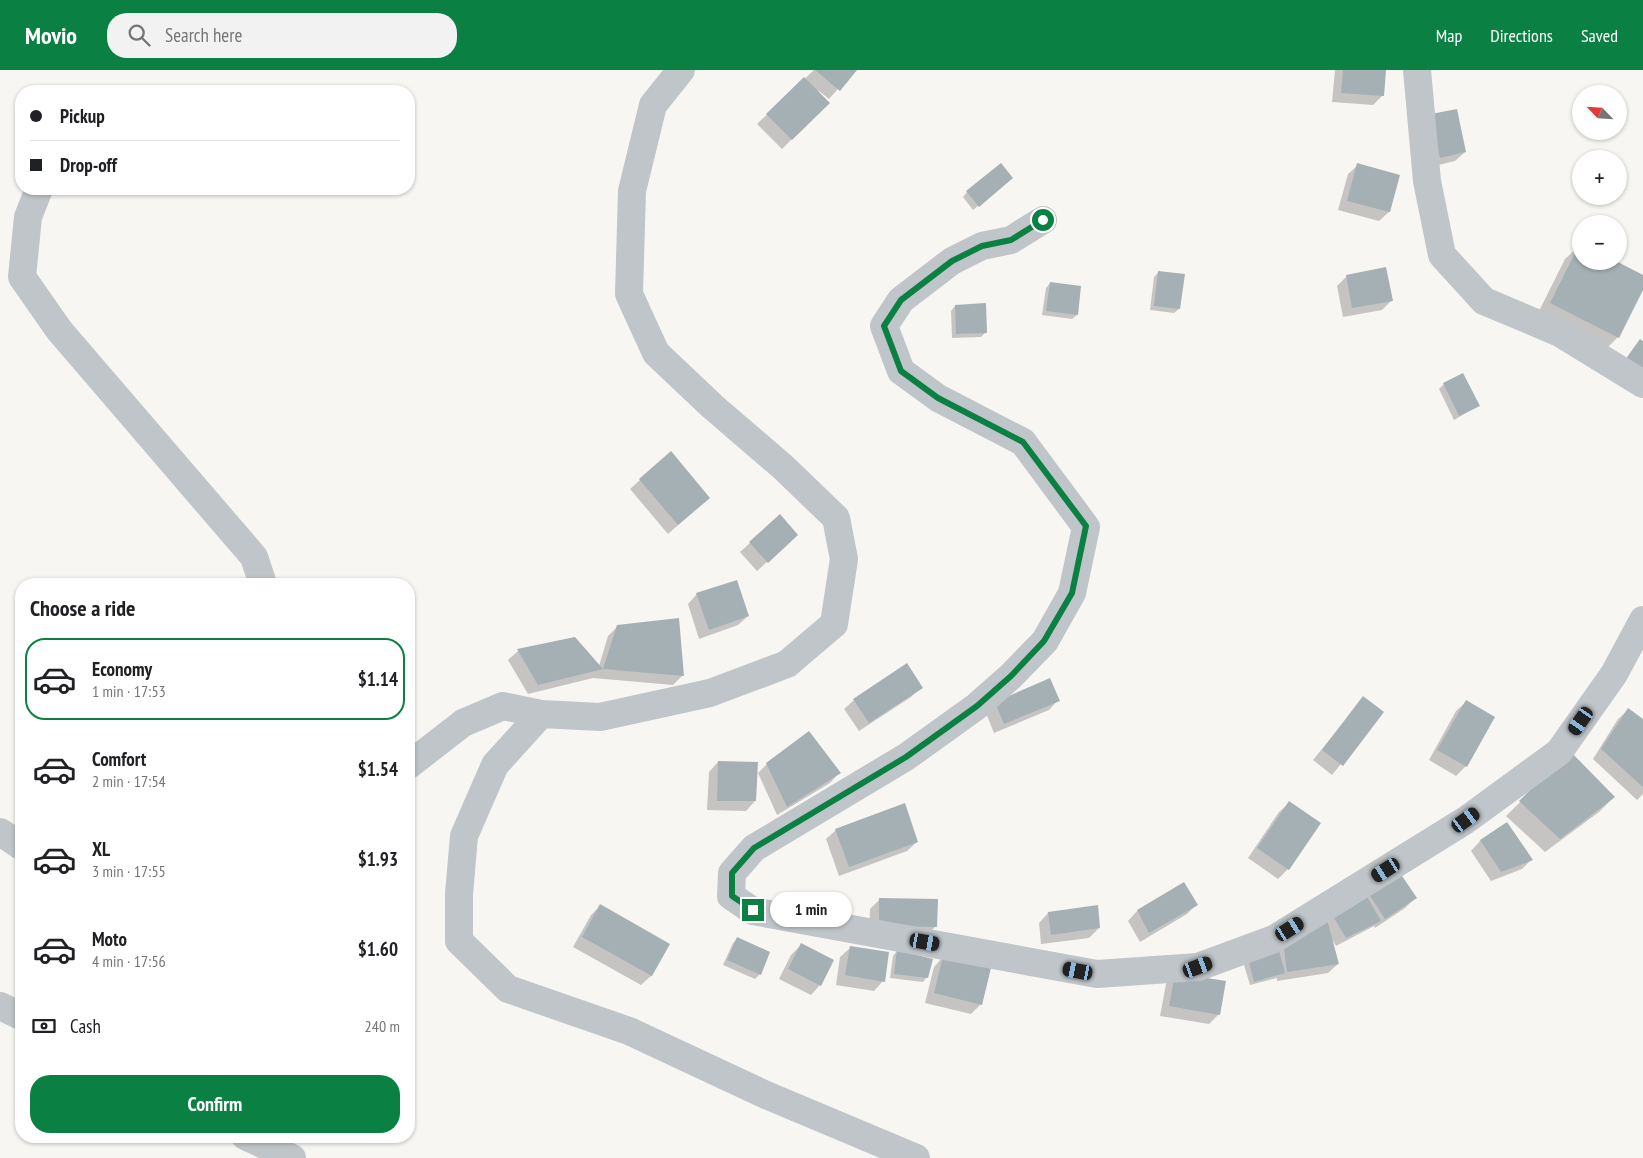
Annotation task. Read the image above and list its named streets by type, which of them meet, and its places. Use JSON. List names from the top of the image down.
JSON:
{
  "north": "top left",
  "page": {
    "header": "Movio",
    "search": "Search here",
    "nav": ["Map", "Directions", "Saved"],
    "map_buttons": ["+", "−"],
    "banner": ["Pickup", "Drop-off"],
    "heading": "Choose a ride",
    "list": [
      {
        "name": "Economy",
        "note": "1 min · 17:53",
        "value": "$1.14"
      },
      {
        "name": "Comfort",
        "note": "2 min · 17:54",
        "value": "$1.54"
      },
      {
        "name": "XL",
        "note": "3 min · 17:55",
        "value": "$1.93"
      },
      {
        "name": "Moto",
        "note": "4 min · 17:56",
        "value": "$1.60"
      }
    ],
    "bubble": "1 min",
    "pay": ["Cash", "240 m"],
    "buttons": "Confirm"
  }
}
